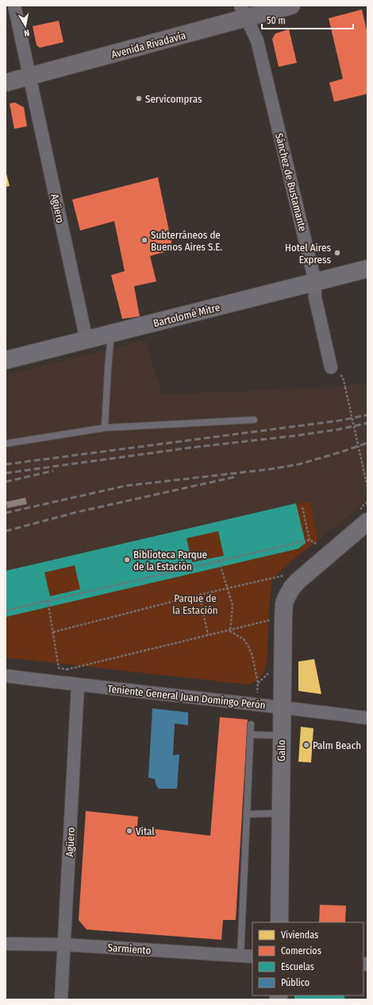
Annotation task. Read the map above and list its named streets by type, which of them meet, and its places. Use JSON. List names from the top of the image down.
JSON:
{
  "streets": {
    "main road": ["Avenida Rivadavia", "Bartolomé Mitre", "Gallo"],
    "street": [
      "Sánchez de Bustamante",
      "Agüero",
      "Teniente General Juan Domingo Perón",
      "Sarmiento"
    ]
  },
  "crossings": [
    ["Avenida Rivadavia", "Sánchez de Bustamante"],
    ["Avenida Rivadavia", "Agüero"],
    ["Sánchez de Bustamante", "Bartolomé Mitre"],
    ["Agüero", "Bartolomé Mitre"],
    ["Agüero", "Teniente General Juan Domingo Perón"],
    ["Agüero", "Sarmiento"],
    ["Teniente General Juan Domingo Perón", "Gallo"]
  ],
  "parks": ["Parque de la Estación"],
  "places": [
    "Servicompras",
    "Subterráneos de Buenos Aires S.E.",
    "Hotel Aires Express",
    "Biblioteca Parque de la Estación",
    "Palm Beach",
    "Vital"
  ],
  "legend": [
    "Viviendas",
    "Comercios",
    "Escuelas",
    "Público"
  ],
  "scale_bar": "50 m",
  "north": "bottom"
}
